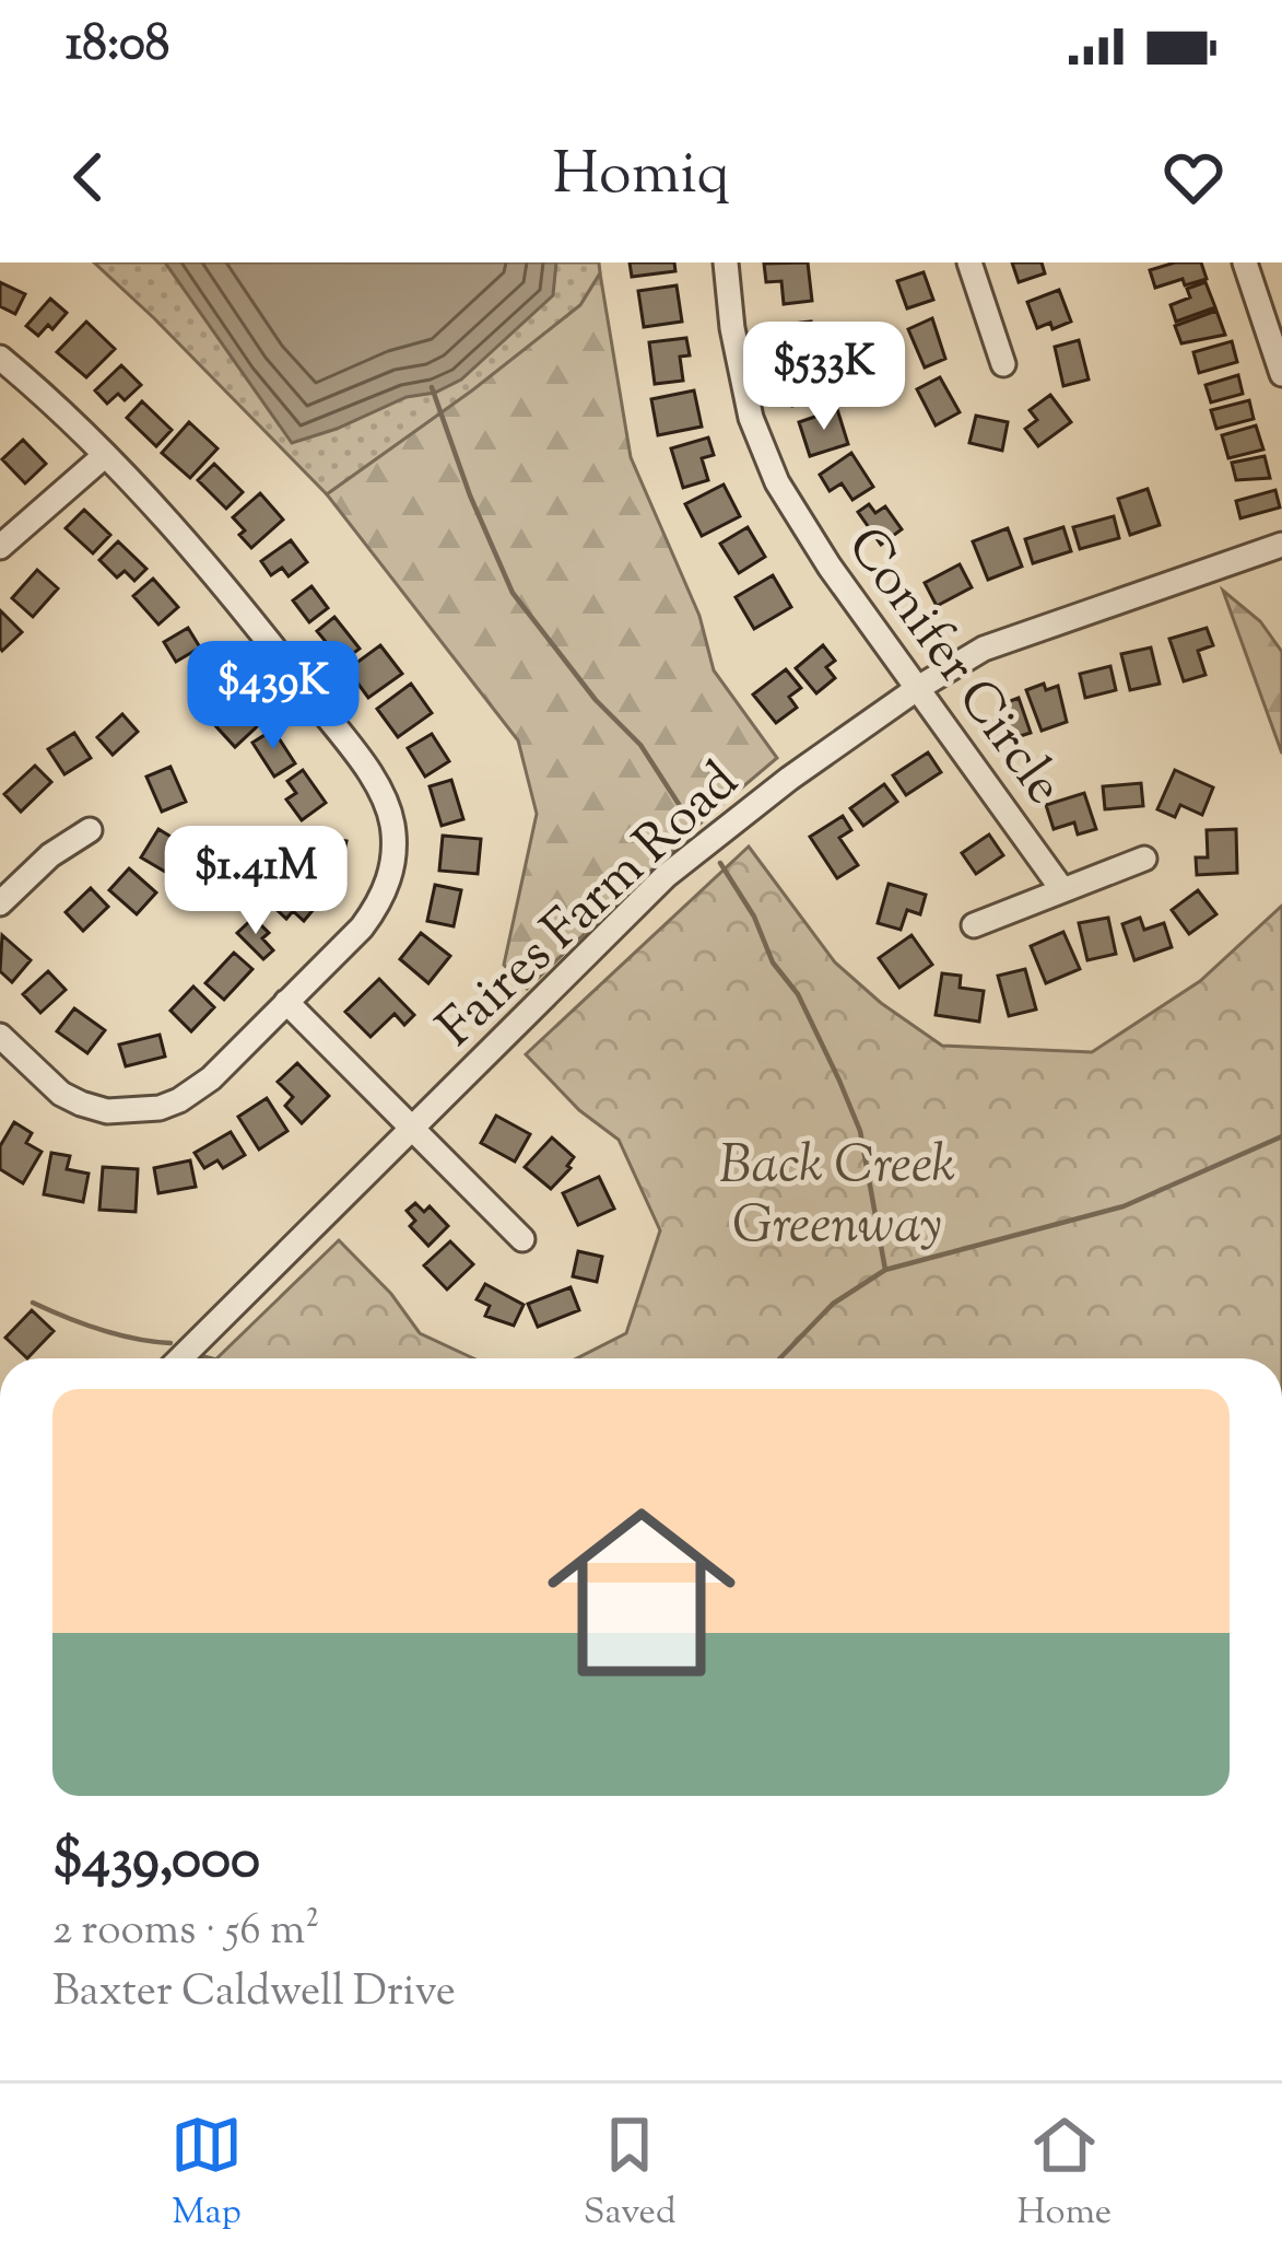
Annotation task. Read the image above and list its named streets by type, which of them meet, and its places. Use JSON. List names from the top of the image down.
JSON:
{
  "streets": {
    "street": ["Conifer Circle", "Faires Farm Road"]
  },
  "crossings": [
    ["Conifer Circle", "Faires Farm Road"]
  ],
  "parks": ["Back Creek Greenway"],
  "page": {
    "status": "18:08",
    "header": "Homiq",
    "price": ["$533K", "$439K", "$1.41M"],
    "list": [
      {
        "name": "$439,000",
        "note": "2 rooms · 56 m² · Baxter Caldwell Drive"
      }
    ],
    "tabs": ["Map", "Saved", "Home"]
  }
}
